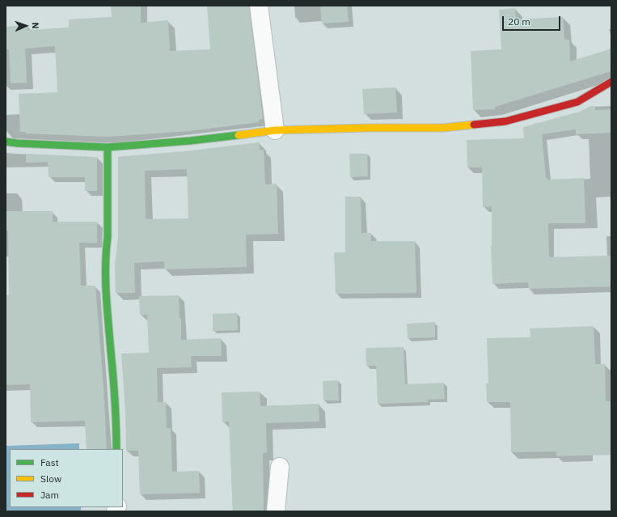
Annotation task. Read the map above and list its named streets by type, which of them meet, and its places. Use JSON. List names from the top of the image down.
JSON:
{
  "legend": ["Fast", "Slow", "Jam"],
  "scale_bar": "20 m",
  "north": "right"
}
